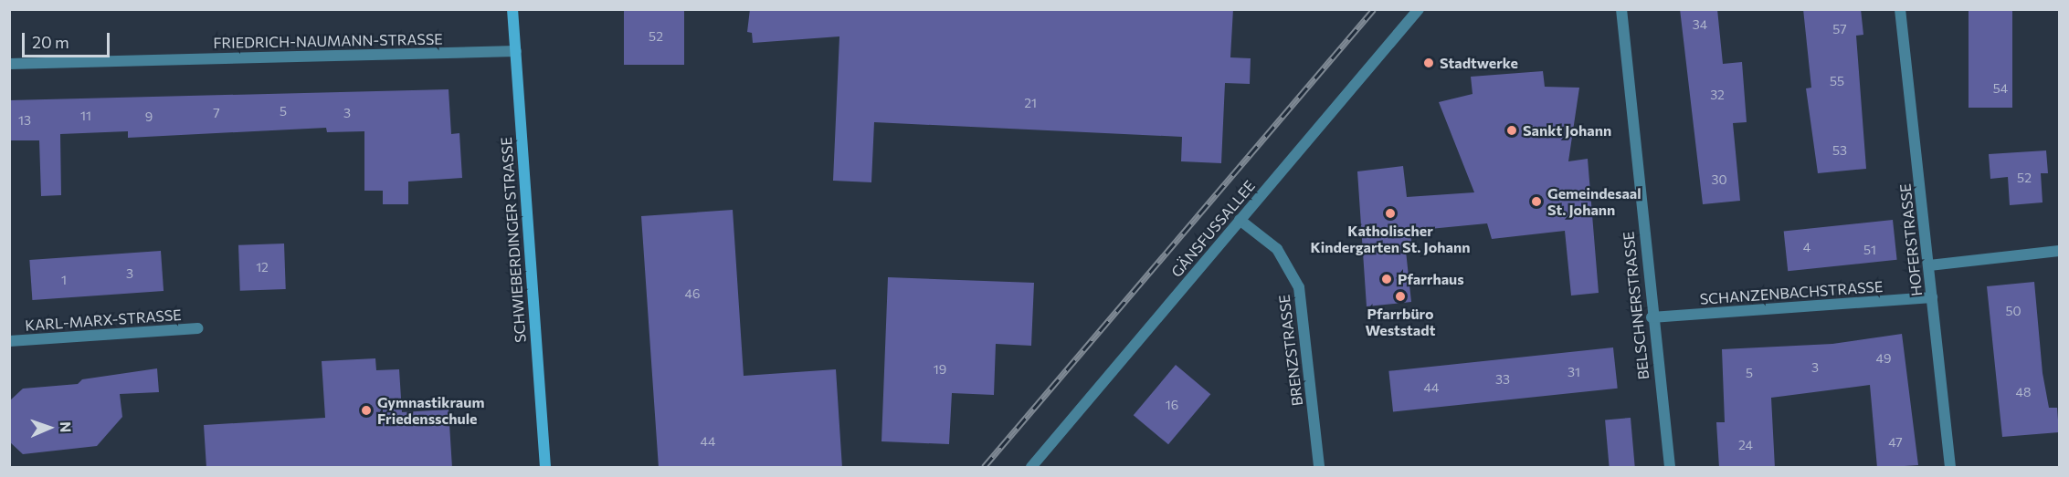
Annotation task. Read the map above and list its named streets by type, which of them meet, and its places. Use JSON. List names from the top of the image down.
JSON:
{
  "streets": {
    "main road": ["SCHWIEBERDINGER STRASSE"],
    "street": [
      "FRIEDRICH-NAUMANN-STRASSE",
      "GÄNSFUSSALLEE",
      "HOFERSTRASSE",
      "SCHANZENBACHSTRASSE",
      "BELSCHNERSTRASSE",
      "KARL-MARX-STRASSE",
      "BRENZSTRASSE"
    ]
  },
  "crossings": [
    ["FRIEDRICH-NAUMANN-STRASSE", "SCHWIEBERDINGER STRASSE"],
    ["GÄNSFUSSALLEE", "BRENZSTRASSE"],
    ["HOFERSTRASSE", "SCHANZENBACHSTRASSE"],
    ["SCHANZENBACHSTRASSE", "BELSCHNERSTRASSE"]
  ],
  "places": [
    "Stadtwerke",
    "Sankt Johann",
    "Gemeindesaal St. Johann",
    "Katholischer Kindergarten St. Johann",
    "Pfarrhaus",
    "Pfarrbüro Weststadt",
    "Gymnastikraum Friedensschule"
  ],
  "house_numbers": [
    "34",
    "57",
    "52",
    "55",
    "54",
    "32",
    "21",
    "5",
    "7",
    "3",
    "11",
    "9",
    "13",
    "53",
    "52",
    "30",
    "4",
    "51",
    "12",
    "3",
    "1",
    "46",
    "50",
    "49",
    "3",
    "19",
    "31",
    "5",
    "33",
    "44",
    "48",
    "16",
    "44",
    "47",
    "24"
  ],
  "scale_bar": "20 m",
  "north": "right"
}
